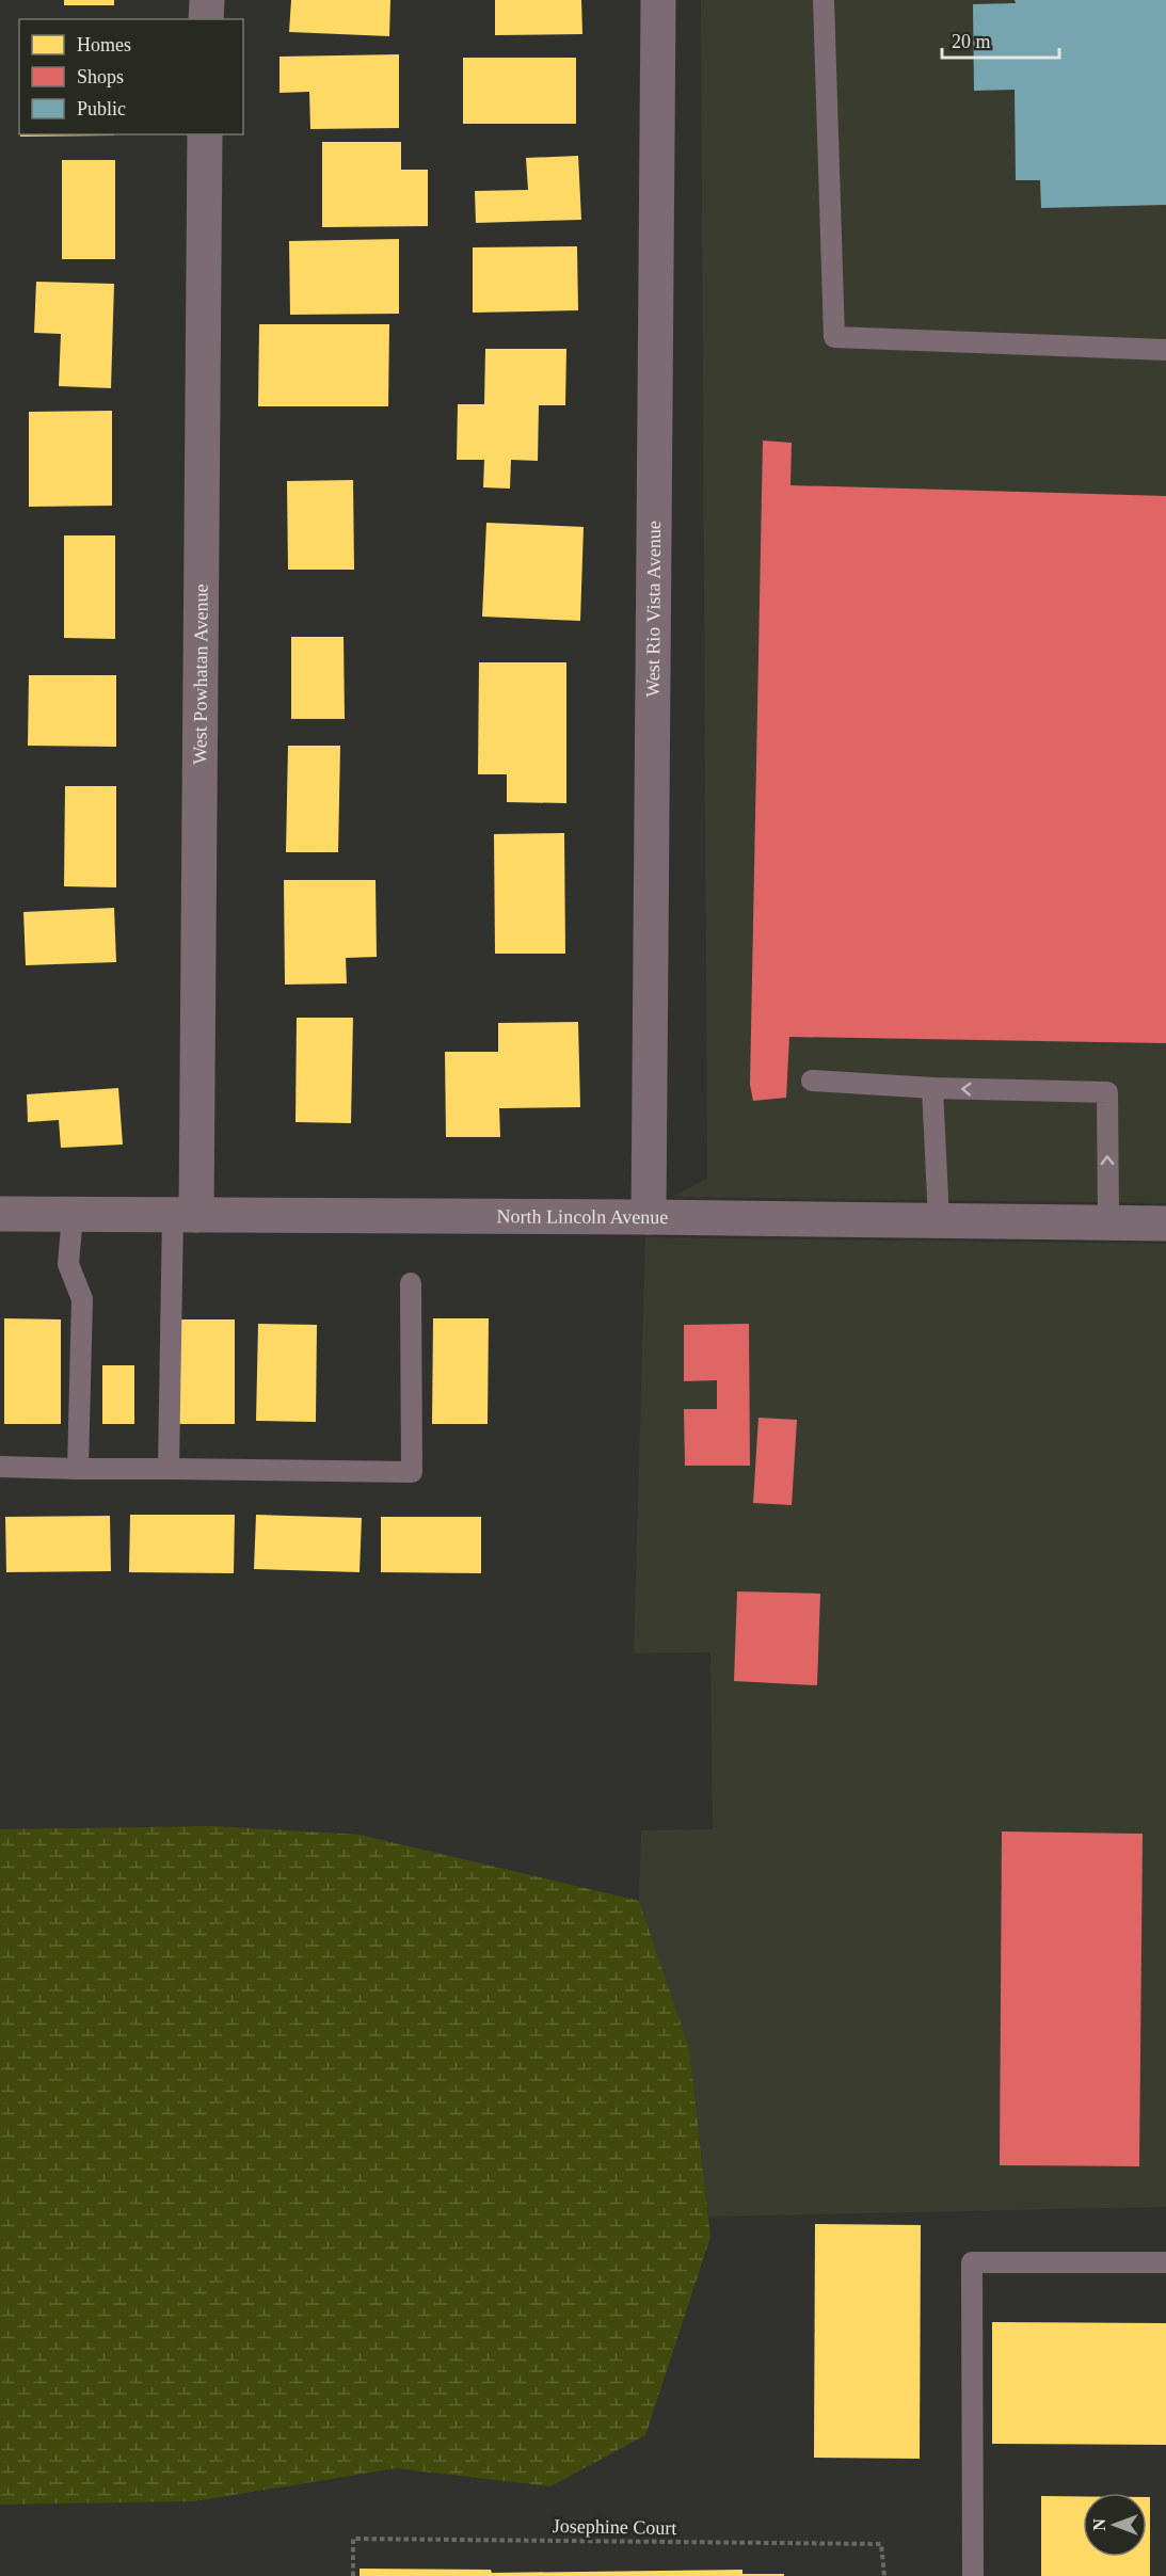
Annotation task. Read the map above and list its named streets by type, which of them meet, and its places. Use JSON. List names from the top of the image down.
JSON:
{
  "streets": {
    "street": ["West Rio Vista Avenue", "West Powhatan Avenue", "North Lincoln Avenue"],
    "path": ["Josephine Court"]
  },
  "crossings": [
    ["West Rio Vista Avenue", "North Lincoln Avenue"],
    ["West Powhatan Avenue", "North Lincoln Avenue"]
  ],
  "legend": ["Homes", "Shops", "Public"],
  "scale_bar": "20 m",
  "north": "left"
}
